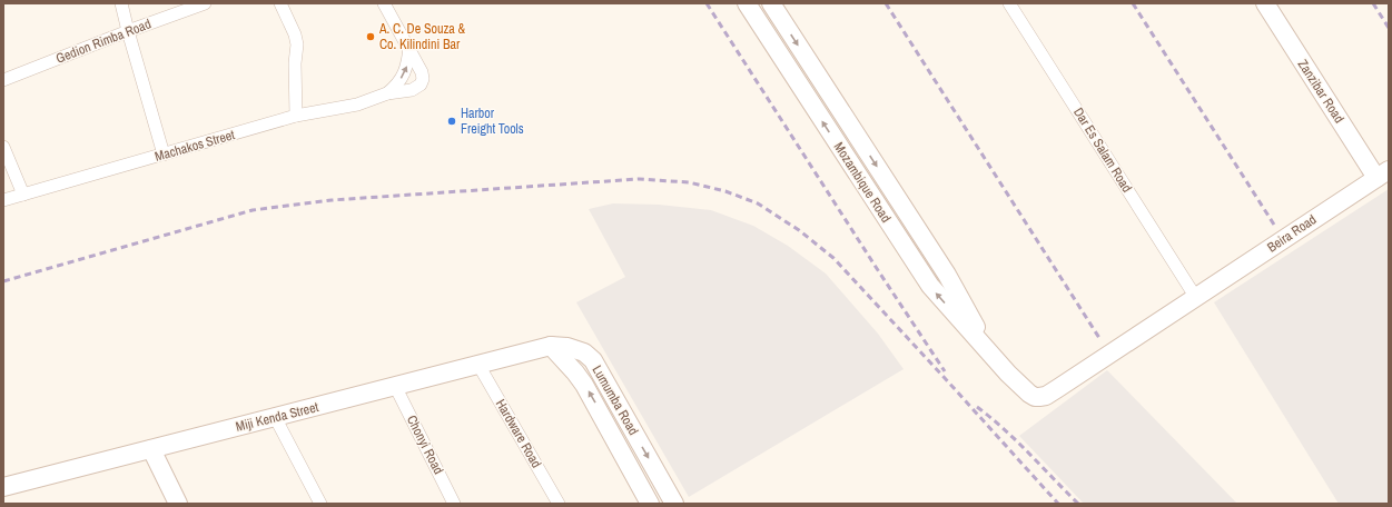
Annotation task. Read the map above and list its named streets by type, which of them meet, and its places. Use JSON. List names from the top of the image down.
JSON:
{
  "streets": {
    "street": [
      "Gedion Rimba Road",
      "Zanzibar Road",
      "Machakos Street",
      "Dar Es Salam Road",
      "Mozambique Road",
      "Beira Road",
      "Lumumba Road",
      "Miji Kenda Street",
      "Hardware Road",
      "Chonyi Road"
    ]
  },
  "crossings": [
    ["Zanzibar Road", "Beira Road"],
    ["Dar Es Salam Road", "Mozambique Road"],
    ["Dar Es Salam Road", "Beira Road"],
    ["Mozambique Road", "Beira Road"],
    ["Lumumba Road", "Miji Kenda Street"],
    ["Miji Kenda Street", "Hardware Road"],
    ["Miji Kenda Street", "Chonyi Road"]
  ],
  "places": ["A. C. De Souza & Co. Kilindini Bar", "Harbor Freight Tools"]
}
